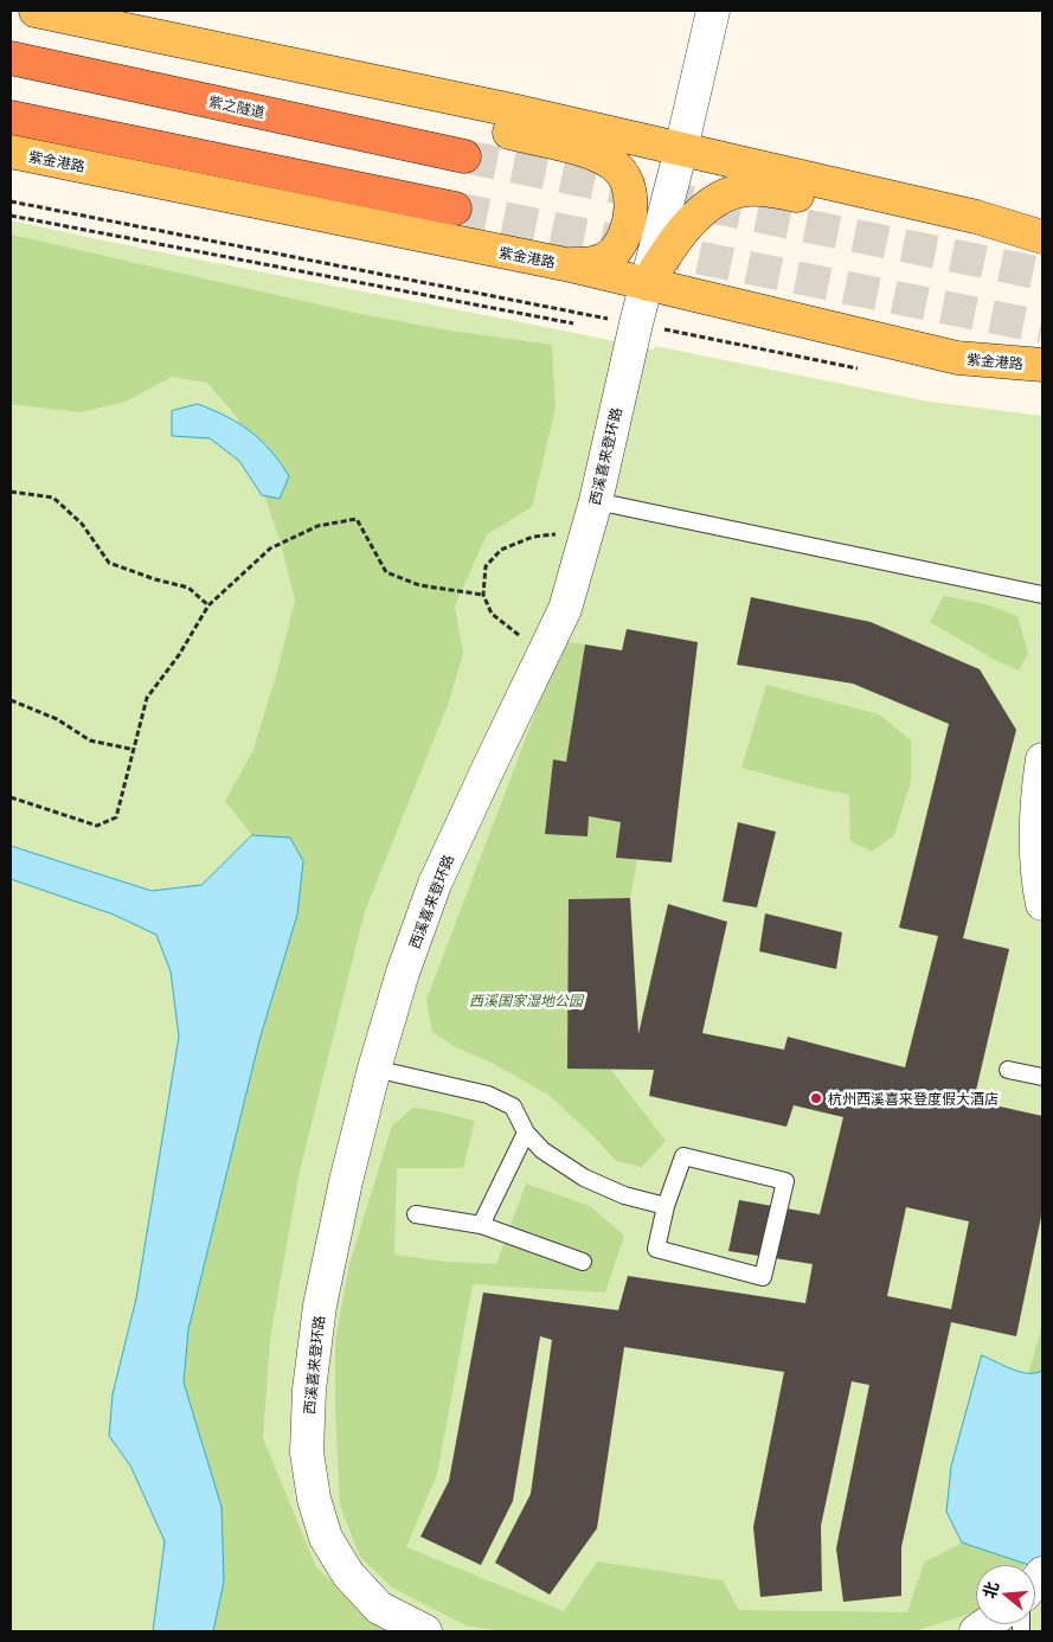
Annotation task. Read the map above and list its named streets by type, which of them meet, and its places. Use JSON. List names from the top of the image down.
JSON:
{
  "streets": {
    "highway": ["紫之隧道"],
    "main road": ["紫金港路"],
    "street": ["西溪喜来登环路"]
  },
  "crossings": [
    ["紫金港路", "西溪喜来登环路"]
  ],
  "parks": ["西溪国家湿地公园"],
  "places": ["杭州西溪喜来登度假大酒店"],
  "north": "left"
}
